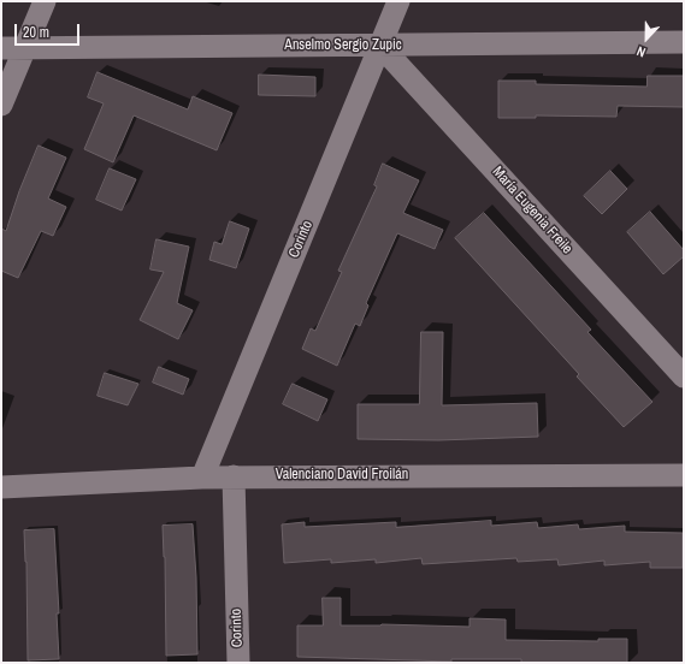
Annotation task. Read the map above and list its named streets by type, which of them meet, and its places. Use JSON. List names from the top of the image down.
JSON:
{
  "streets": {
    "street": [
      "Anselmo Sergio Zupic",
      "María Eugenia Freile",
      "Corinto",
      "Valenciano David Froilán"
    ]
  },
  "crossings": [
    ["Anselmo Sergio Zupic", "María Eugenia Freile"],
    ["Anselmo Sergio Zupic", "Corinto"],
    ["María Eugenia Freile", "Corinto"],
    ["Corinto", "Valenciano David Froilán"]
  ],
  "scale_bar": "20 m",
  "north": "bottom"
}
